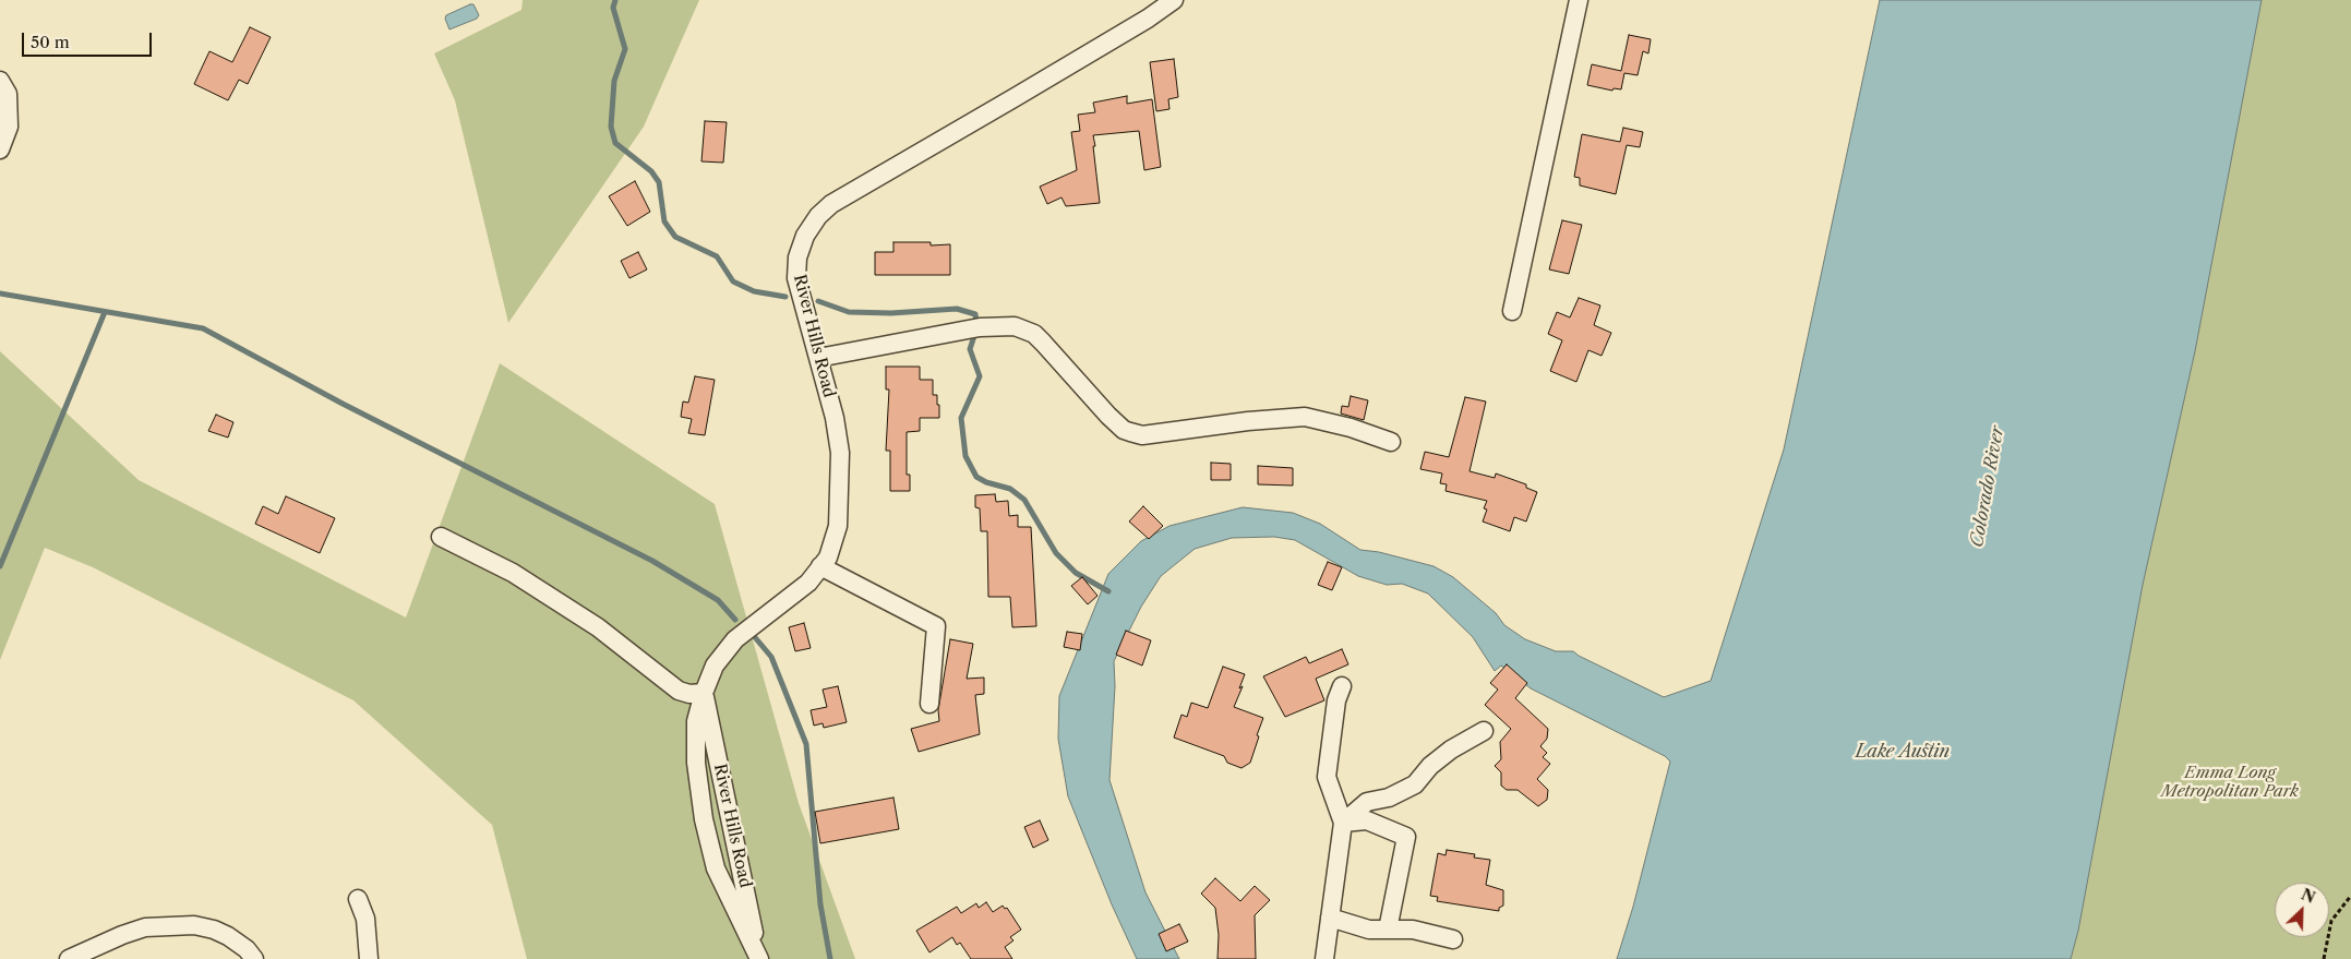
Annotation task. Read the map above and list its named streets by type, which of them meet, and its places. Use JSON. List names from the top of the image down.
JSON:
{
  "streets": {
    "street": ["River Hills Road"]
  },
  "water": ["Colorado River", "Lake Austin"],
  "parks": ["Emma Long Metropolitan Park"],
  "scale_bar": "50 m",
  "north": "top right"
}
